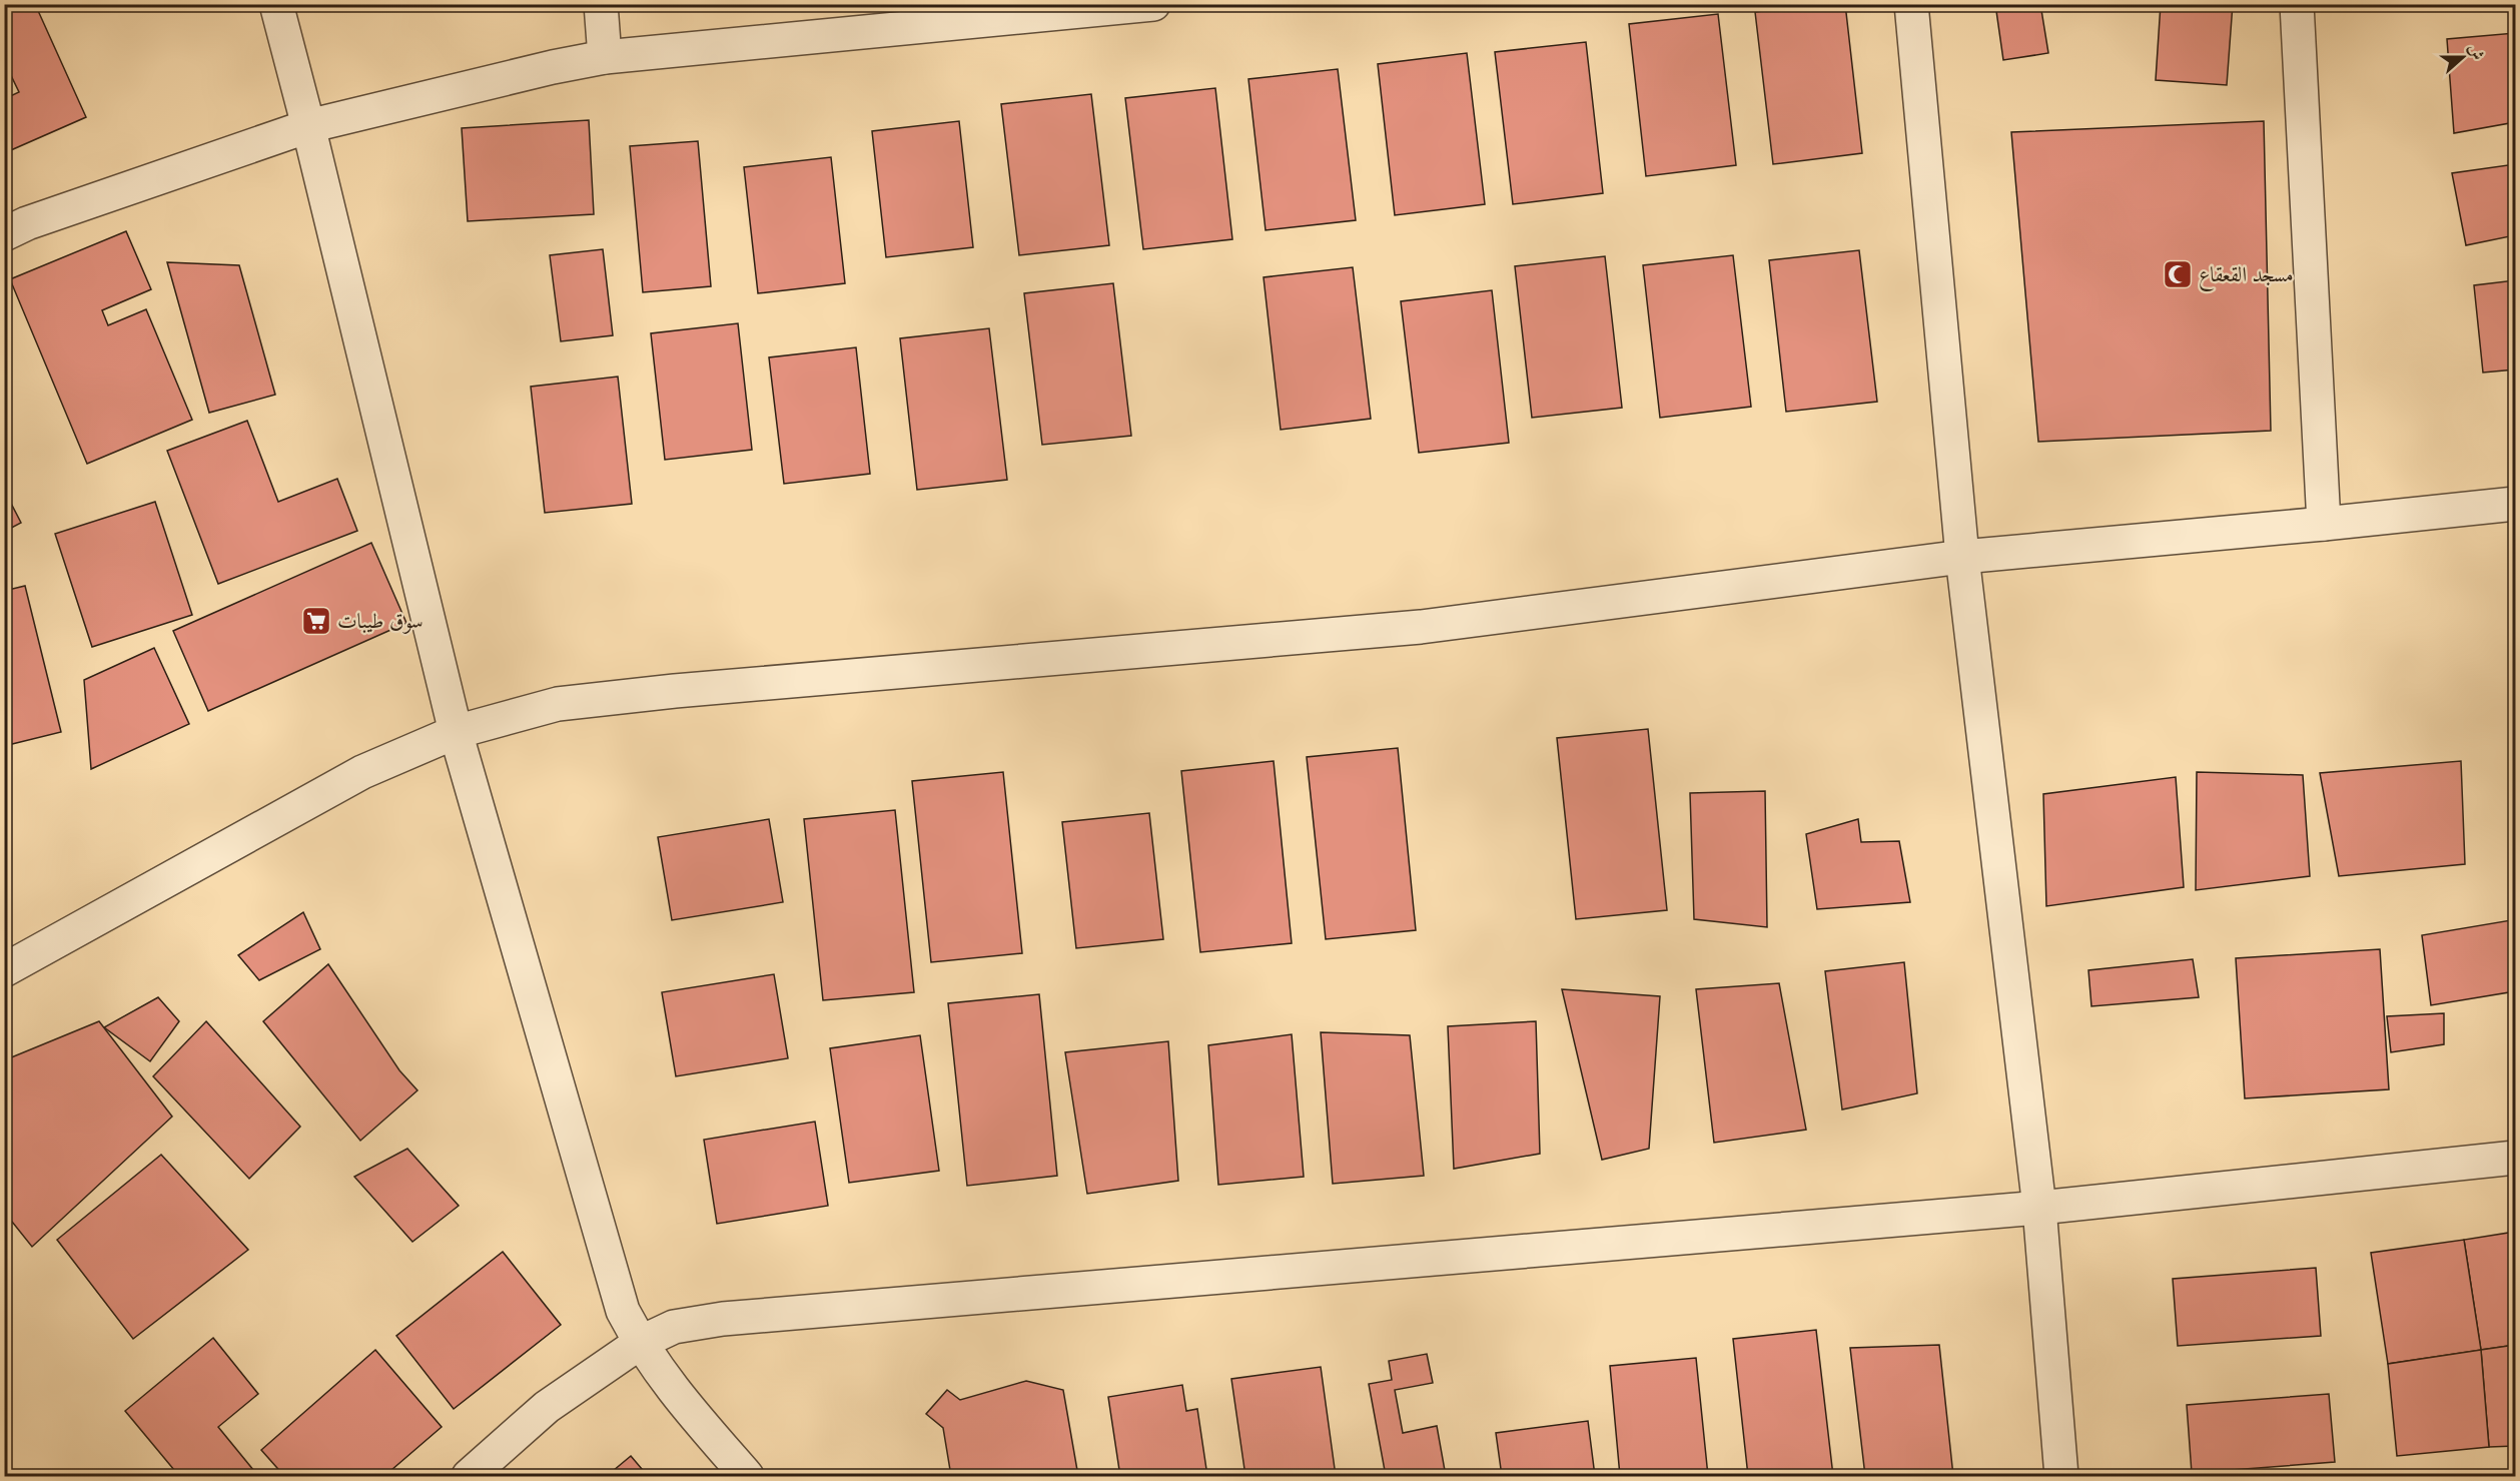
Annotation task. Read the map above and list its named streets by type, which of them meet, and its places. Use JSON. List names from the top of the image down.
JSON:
{
  "places": {
    "mosque": ["مسجد القعقاع"],
    "supermarket": ["سوق طيبات"]
  },
  "north": "right"
}
